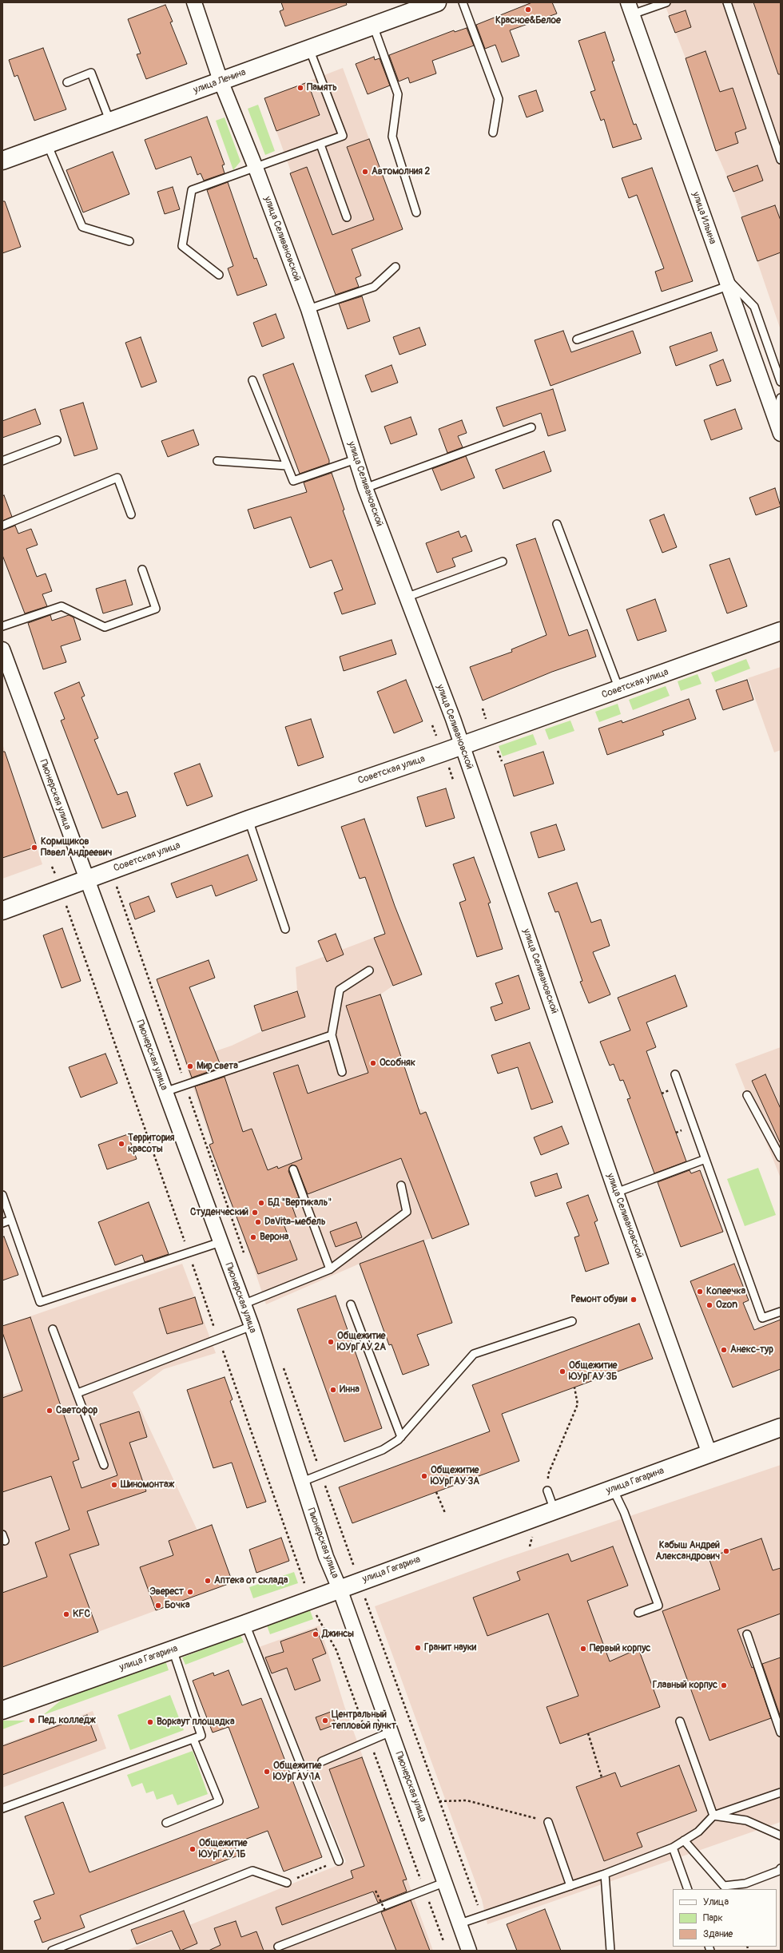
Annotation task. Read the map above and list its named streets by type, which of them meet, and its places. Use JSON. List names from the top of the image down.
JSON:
{
  "streets": {
    "street": [
      "улица Ленина",
      "улица Ильина",
      "улица Селивановской",
      "Советская улица",
      "Пионерская улица",
      "улица Гагарина"
    ]
  },
  "crossings": [
    ["улица Ленина", "улица Селивановской"],
    ["улица Селивановской", "Советская улица"],
    ["улица Селивановской", "улица Гагарина"],
    ["Советская улица", "Пионерская улица"],
    ["Пионерская улица", "улица Гагарина"]
  ],
  "places": [
    "Красное&Белое",
    "Память",
    "Автомолния 2",
    "Кормщиков Павел Андреевич",
    "Особняк",
    "Мир света",
    "Территория красоты",
    "БД \"Вертикаль\"",
    "Студенческий",
    "DaVita-мебель",
    "Верона",
    "Копеечка",
    "Ремонт обуви",
    "Ozon",
    "Общежитие ЮУрГАУ 2А",
    "Анекс-тур",
    "Общежитие ЮУрГАУ 3Б",
    "Инна",
    "Светофор",
    "Общежитие ЮУрГАУ 3А",
    "Шиномонтаж",
    "Кабыш Андрей Александрович",
    "Аптека от склада",
    "Эверест",
    "Бочка",
    "KFC",
    "Джинсы",
    "Гранит науки",
    "Первый корпус",
    "Главный корпус",
    "Пед. колледж",
    "Центральный тепловой пункт",
    "Воркаут площадка",
    "Общежитие ЮУрГАУ 1А",
    "Общежитие ЮУрГАУ 1Б"
  ],
  "legend": ["Улица", "Парк", "Здание"]
}
